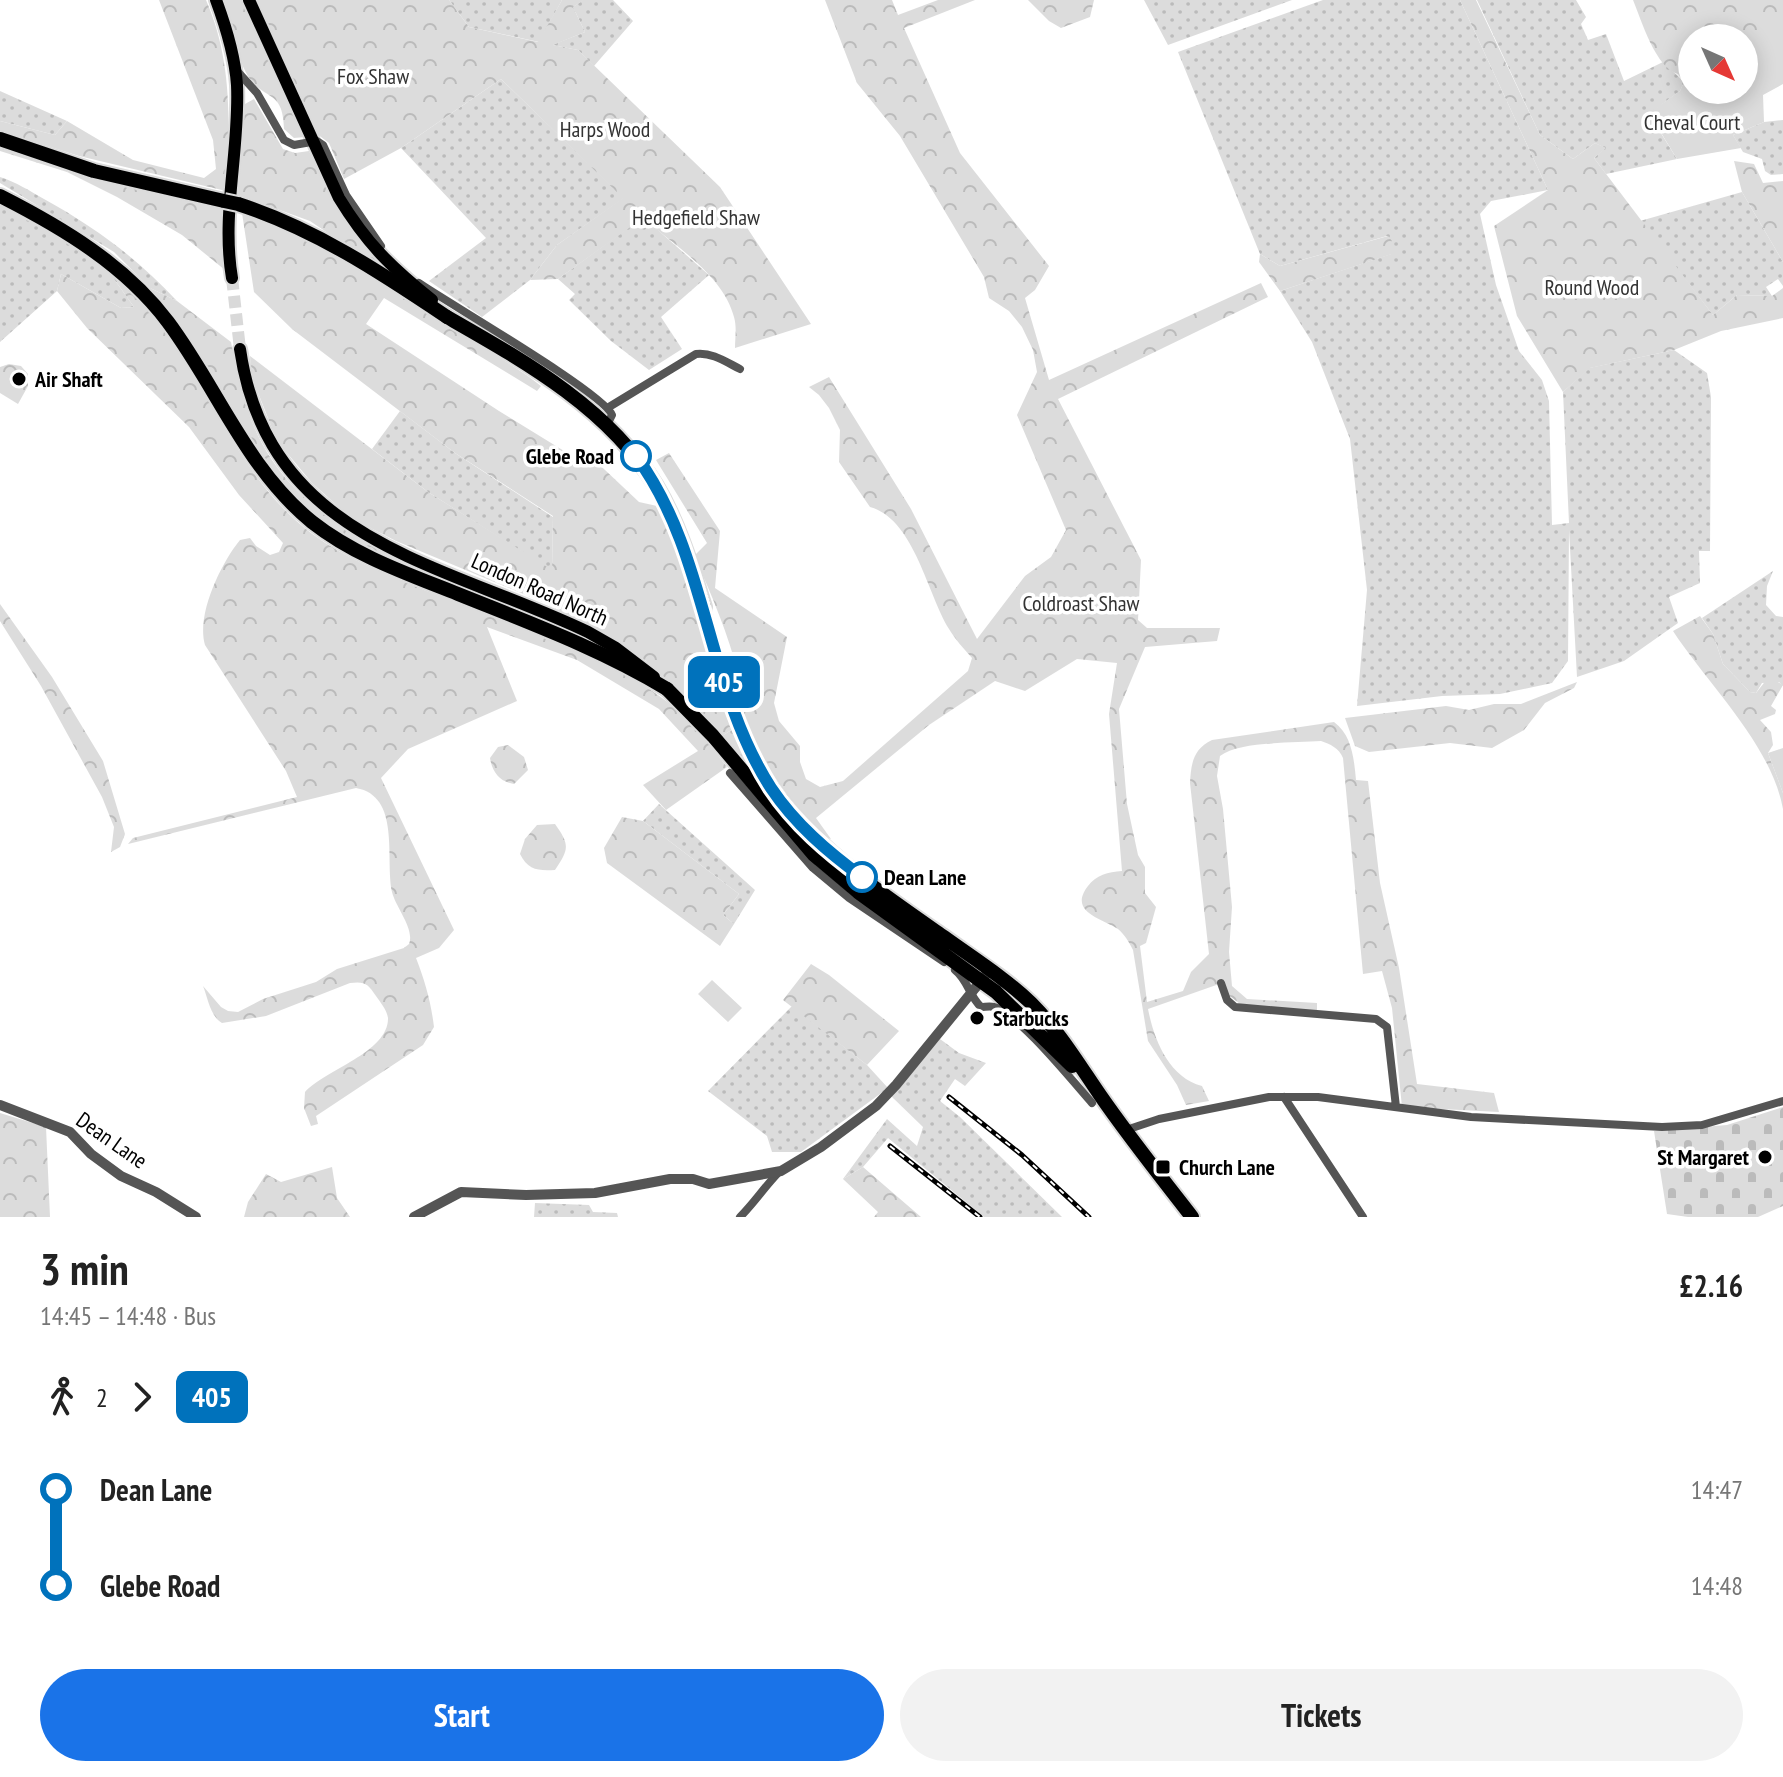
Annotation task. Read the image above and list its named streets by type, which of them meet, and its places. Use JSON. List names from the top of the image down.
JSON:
{
  "streets": {
    "highway": ["London Road North"],
    "street": ["Dean Lane"]
  },
  "parks": [
    "Fox Shaw",
    "Cheval Court",
    "Harps Wood",
    "Hedgefield Shaw",
    "Round Wood",
    "Coldroast Shaw"
  ],
  "places": {
    "other": [
      "Air Shaft",
      "Glebe Road",
      "Dean Lane",
      "Starbucks",
      "St Margaret"
    ],
    "transit": ["Church Lane"]
  },
  "lines": ["bus line 405"],
  "north": "bottom right",
  "page": {
    "on_map": "405",
    "heading": ["3 min", "14:45 – 14:48 · Bus", "£2.16"],
    "legs": ["2", "405"],
    "list": [
      {
        "name": "Dean Lane",
        "value": "14:47"
      },
      {
        "name": "Glebe Road",
        "value": "14:48"
      }
    ],
    "buttons": ["Start", "Tickets"]
  }
}
